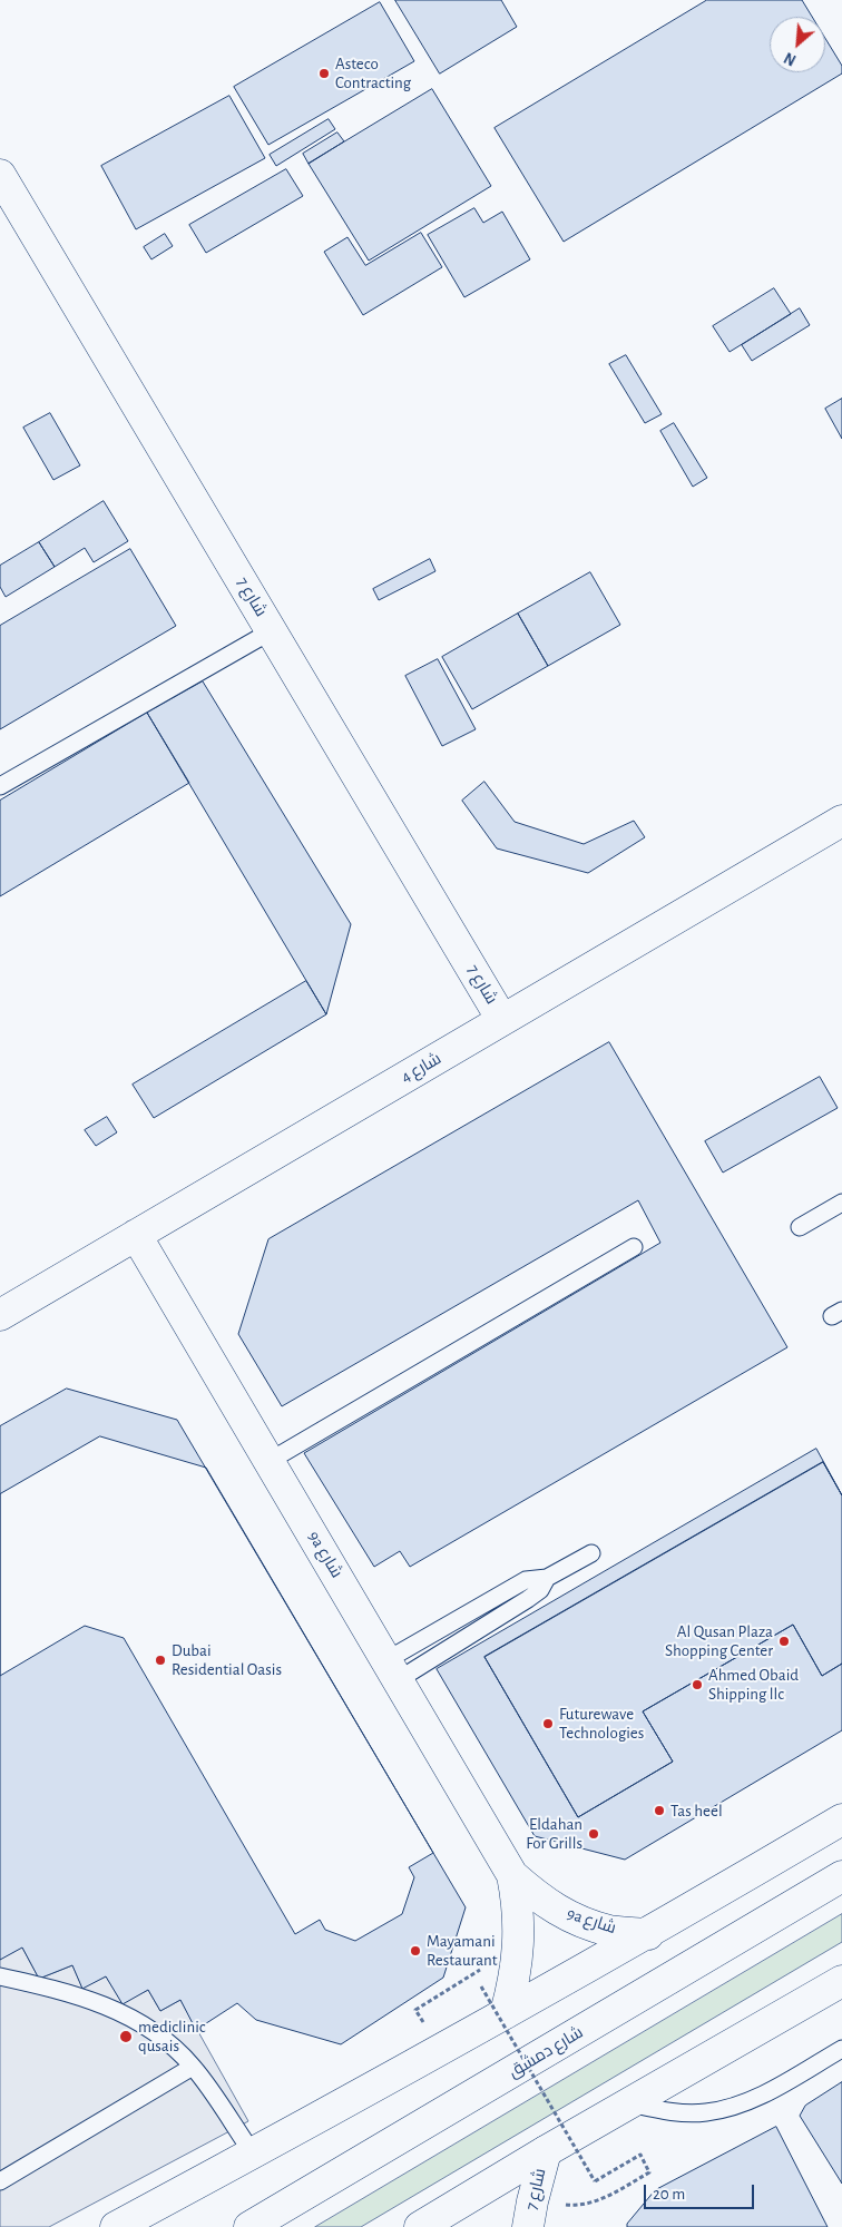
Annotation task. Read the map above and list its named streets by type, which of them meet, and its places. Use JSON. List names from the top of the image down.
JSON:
{
  "streets": {
    "street": [
      "شارع 7",
      "شارع 4",
      "9a شارع",
      "شارع دمشق"
    ]
  },
  "crossings": [
    ["شارع 7", "شارع 4"],
    ["شارع 4", "9a شارع"]
  ],
  "places": [
    "Asteco Contracting",
    "Al Qusan Plaza Shopping Center",
    "Dubai Residential Oasis",
    "Ahmed Obaid Shipping llc",
    "Futurewave Technologies",
    "Tas heel",
    "Eldahan For Grills",
    "Mayamani Restaurant",
    "mediclinic qusais"
  ],
  "scale_bar": "20 m",
  "north": "bottom left"
}
